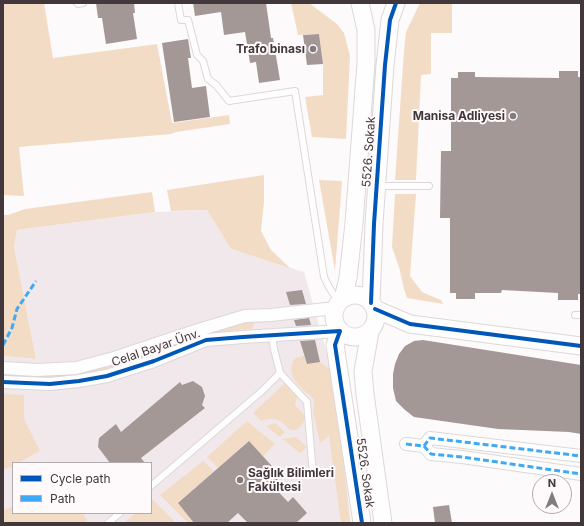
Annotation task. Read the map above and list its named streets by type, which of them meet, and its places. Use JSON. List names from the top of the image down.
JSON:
{
  "streets": {
    "street": ["5526. Sokak", "Celal Bayar Ünv."]
  },
  "crossings": [
    ["5526. Sokak", "Celal Bayar Ünv."]
  ],
  "places": ["Trafo binası", "Manisa Adliyesi", "Sağlık Bilimleri Fakültesi"],
  "legend": ["Cycle path", "Path"],
  "north": "top"
}
